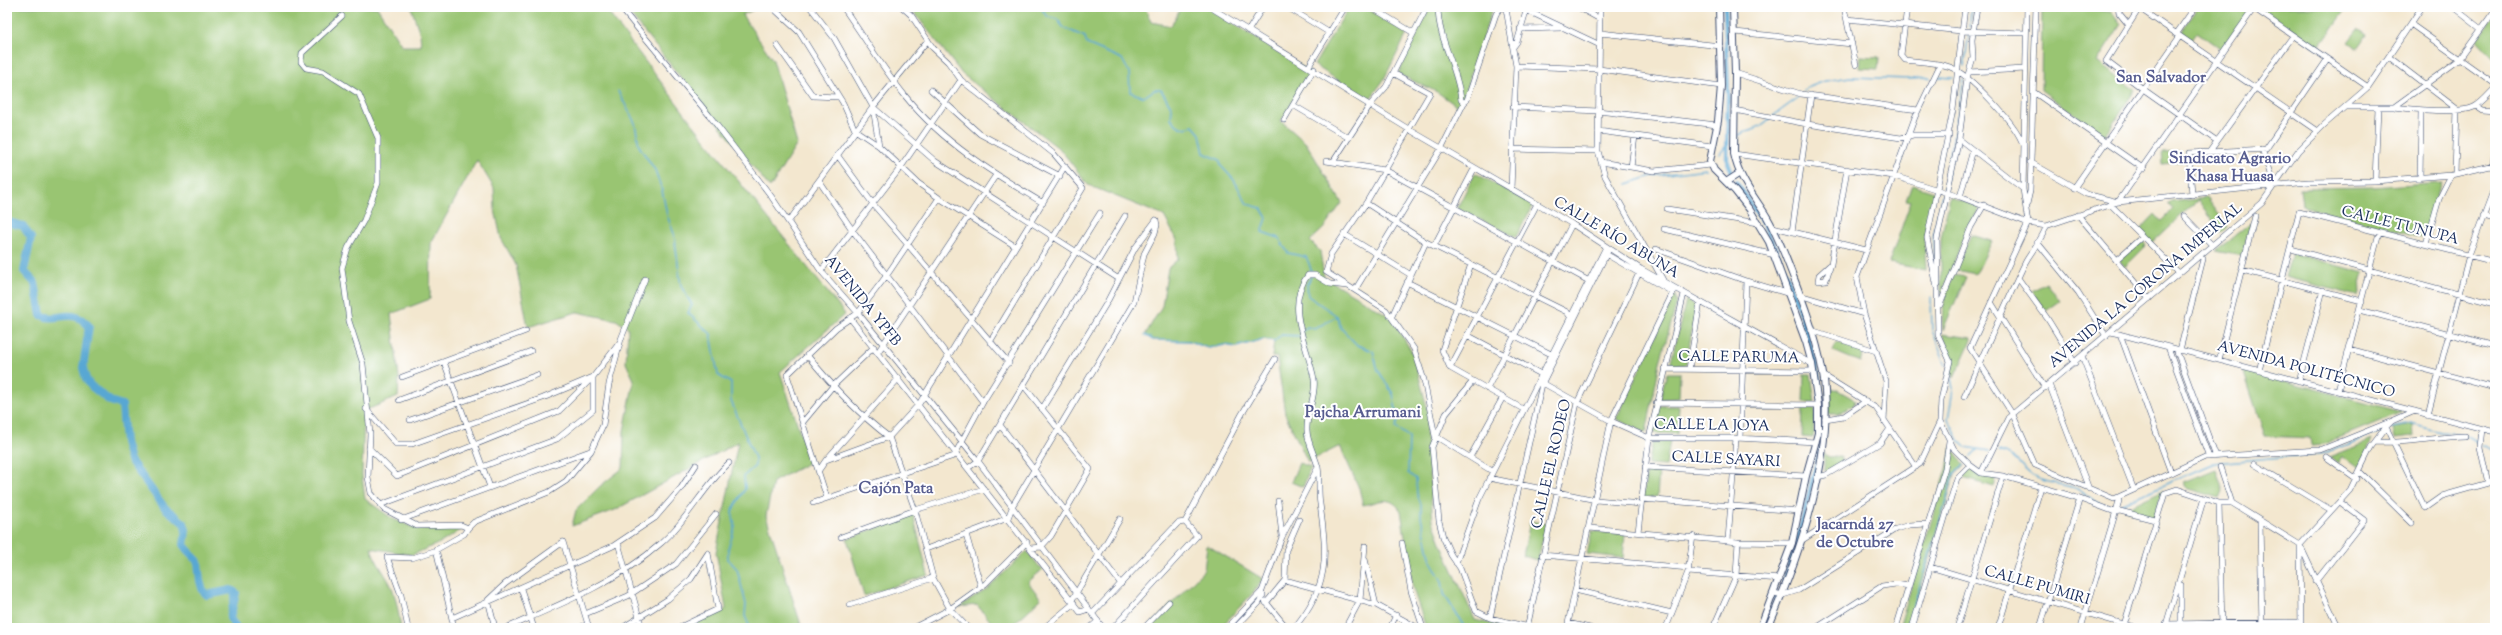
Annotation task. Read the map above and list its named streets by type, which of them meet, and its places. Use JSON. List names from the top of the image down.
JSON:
{
  "streets": {
    "street": [
      "CALLE TUNUPA",
      "CALLE RÍO ABUNA",
      "AVENIDA LA CORONA IMPERIAL",
      "AVENIDA YPFB",
      "CALLE PARUMA",
      "AVENIDA POLITÉCNICO",
      "CALLE LA JOYA",
      "CALLE SAYARI",
      "CALLE EL RODEO",
      "CALLE PUMIRI"
    ]
  },
  "crossings": [
    ["CALLE RÍO ABUNA", "CALLE PARUMA"],
    ["CALLE RÍO ABUNA", "CALLE EL RODEO"],
    ["AVENIDA LA CORONA IMPERIAL", "AVENIDA POLITÉCNICO"],
    ["CALLE LA JOYA", "CALLE EL RODEO"]
  ],
  "districts": [
    "San Salvador",
    "Sindicato Agrario Khasa Huasa",
    "Pajcha Arrumani",
    "Cajón Pata",
    "Jacarndá 27 de Octubre"
  ]
}
